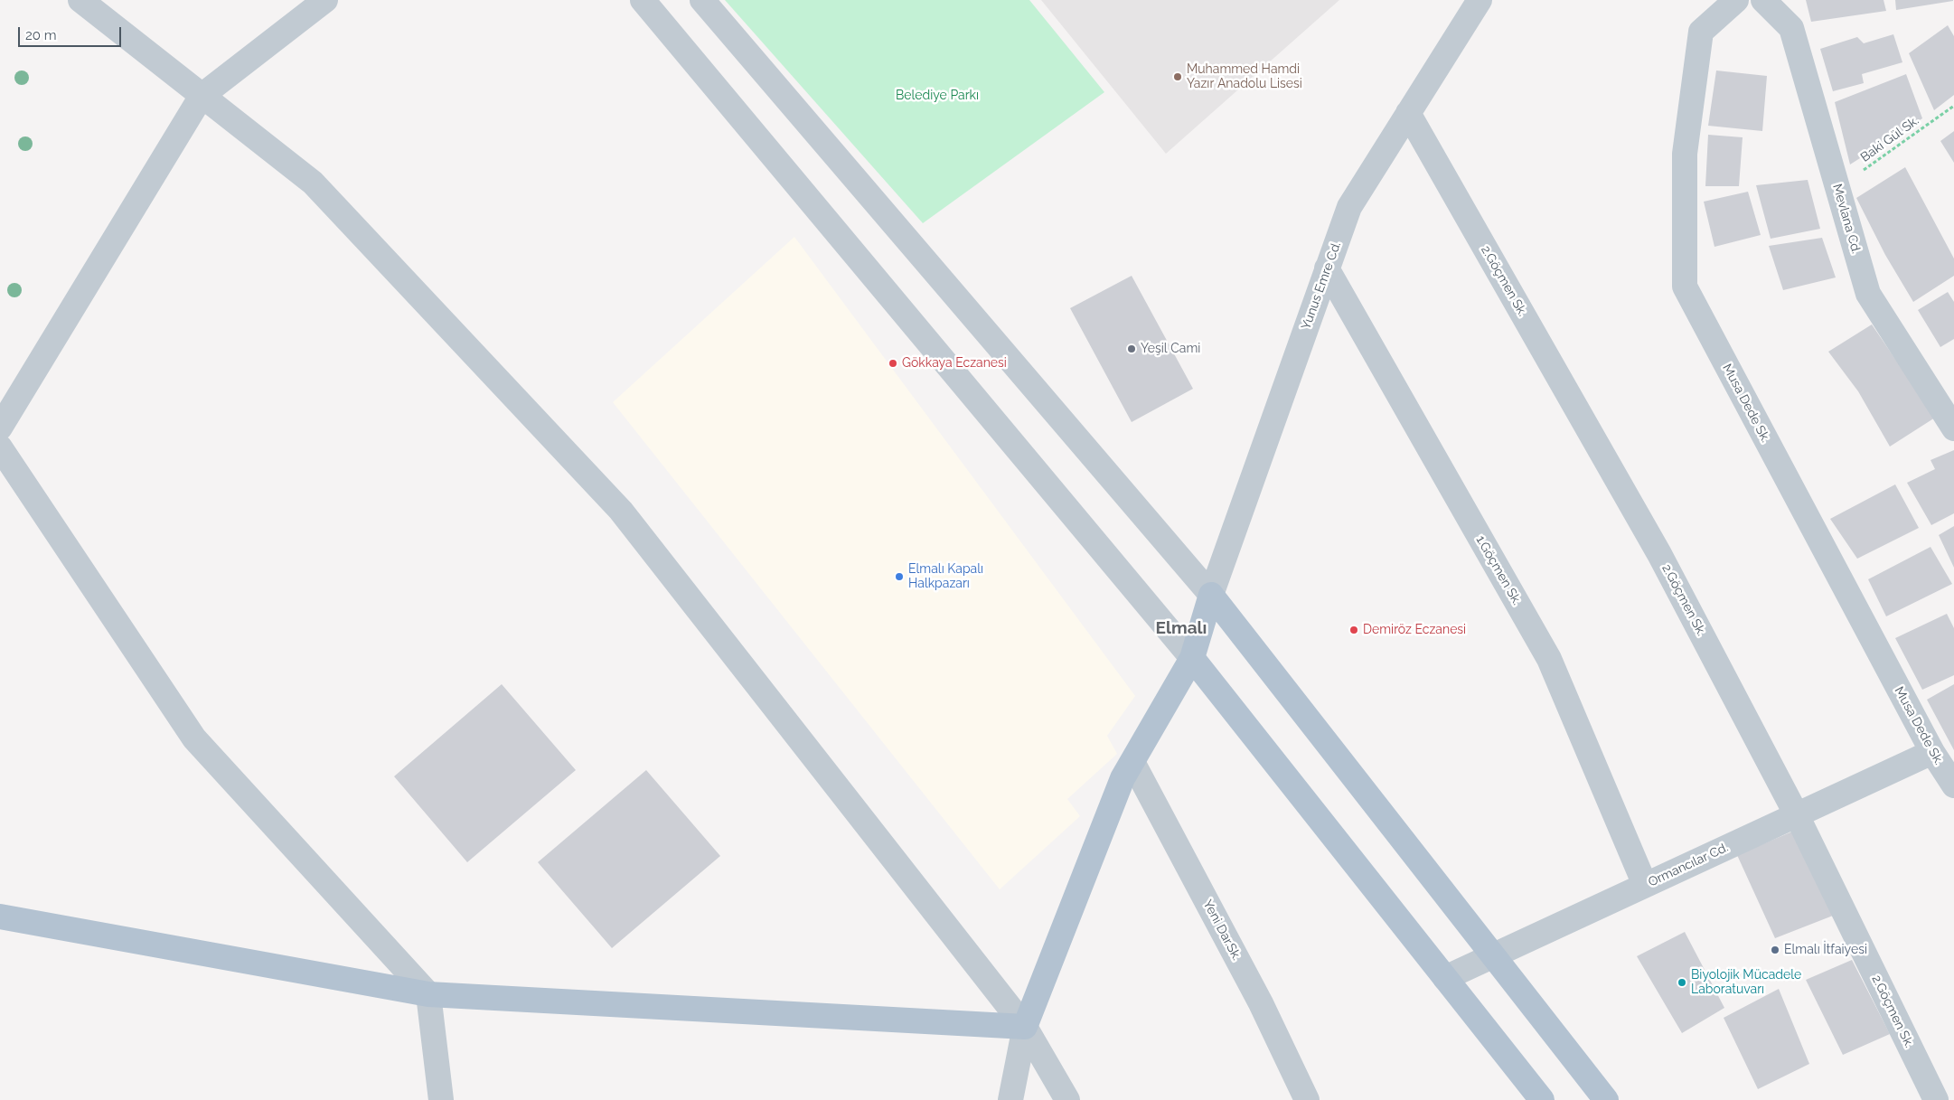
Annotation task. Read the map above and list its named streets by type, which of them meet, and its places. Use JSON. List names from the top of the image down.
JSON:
{
  "streets": {
    "street": [
      "Mevlana Cd.",
      "2.Göçmen Sk.",
      "Yunus Emre Cd.",
      "Musa Dede Sk.",
      "1.Göçmen Sk.",
      "Ormancılar Cd.",
      "Yeni Dar.Sk."
    ],
    "path": ["Baki Gül Sk."]
  },
  "crossings": [
    ["Baki Gül Sk.", "Mevlana Cd."],
    ["2.Göçmen Sk.", "Yunus Emre Cd."],
    ["2.Göçmen Sk.", "Ormancılar Cd."],
    ["Yunus Emre Cd.", "1.Göçmen Sk."],
    ["Musa Dede Sk.", "Ormancılar Cd."],
    ["1.Göçmen Sk.", "Ormancılar Cd."]
  ],
  "districts": ["Elmalı"],
  "parks": ["Belediye Parkı"],
  "places": [
    "Muhammed Hamdi Yazır Anadolu Lisesi",
    "Yeşil Cami",
    "Gökkaya Eczanesi",
    "Elmalı Kapalı Halkpazarı",
    "Demiröz Eczanesi",
    "Elmalı İtfaiyesi",
    "Biyolojik Mücadele Laboratuvarı"
  ],
  "scale_bar": "20 m"
}
